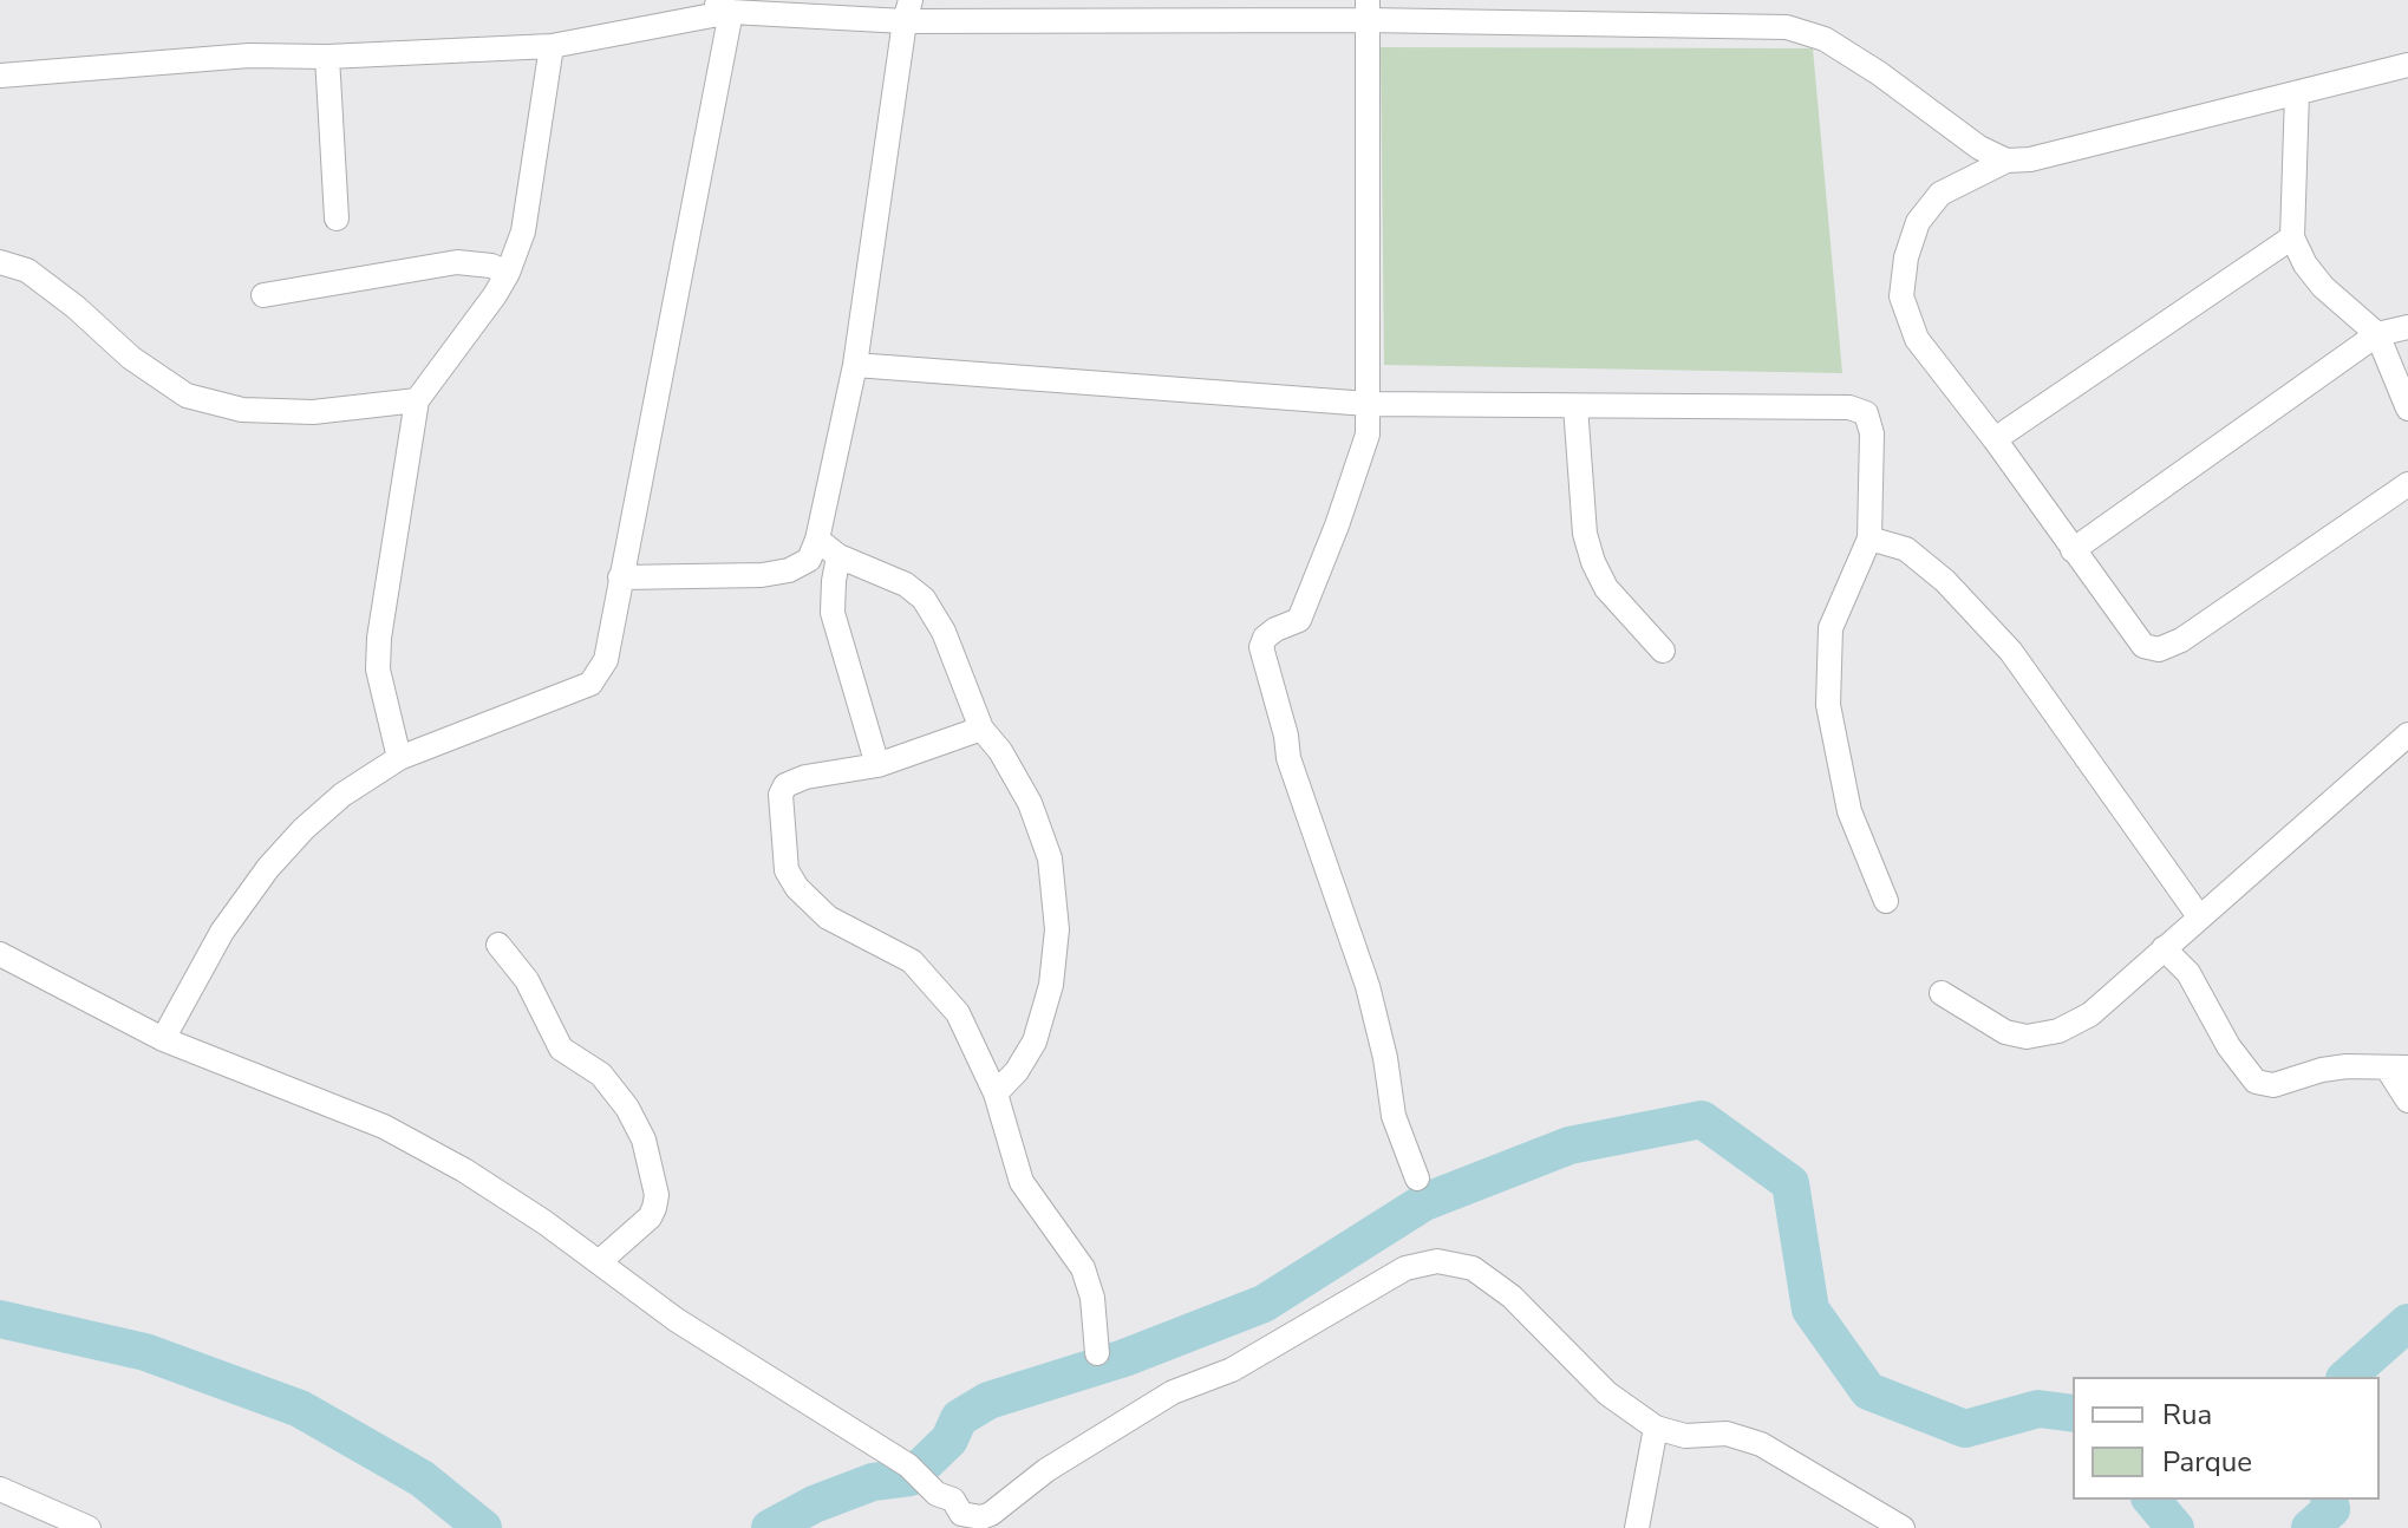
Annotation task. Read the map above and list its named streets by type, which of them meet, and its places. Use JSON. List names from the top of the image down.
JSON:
{
  "legend": ["Rua", "Parque"]
}
